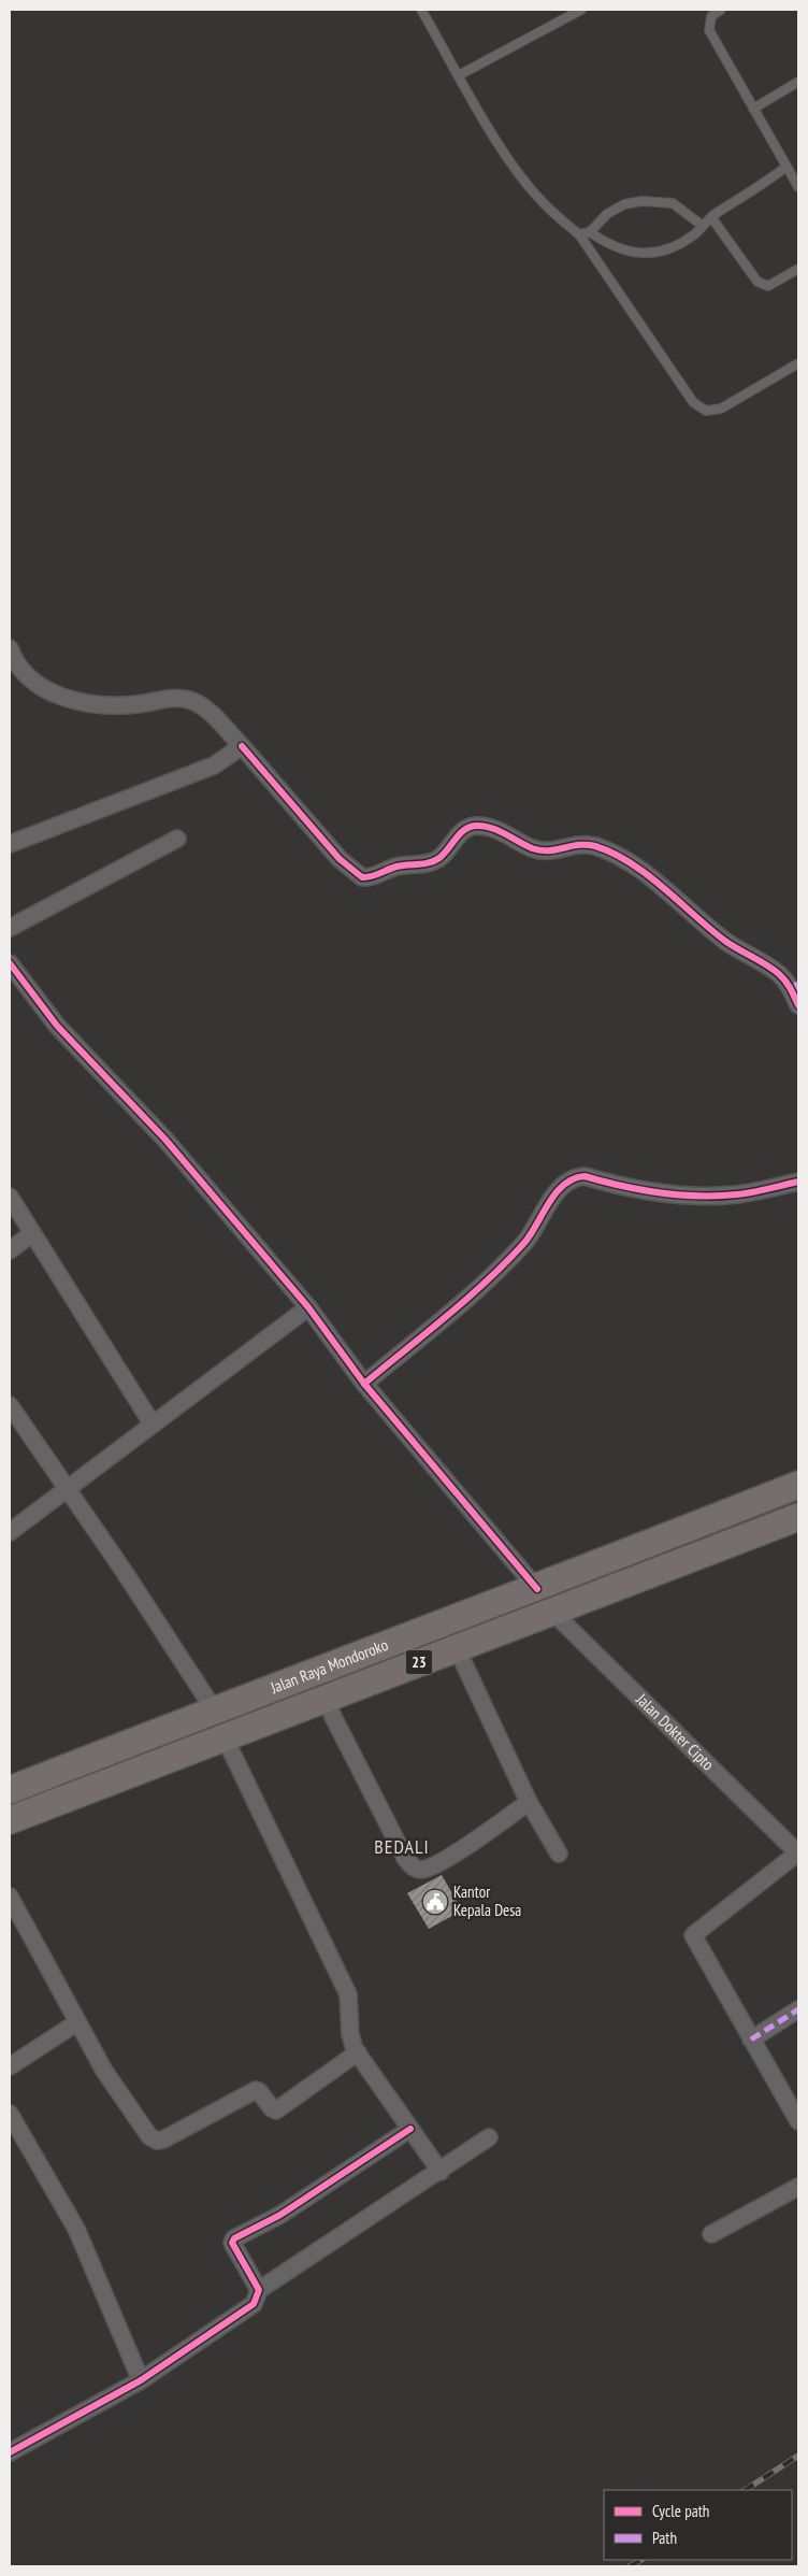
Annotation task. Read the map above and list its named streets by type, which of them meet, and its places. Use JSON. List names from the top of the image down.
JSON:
{
  "streets": {
    "highway": ["23", "Jalan Raya Mondoroko"],
    "street": ["Jalan Dokter Cipto"]
  },
  "crossings": [
    ["Jalan Raya Mondoroko", "Jalan Dokter Cipto"]
  ],
  "districts": ["BEDALI"],
  "places": {
    "public building": ["Kantor Kepala Desa"]
  },
  "legend": ["Cycle path", "Path"]
}
